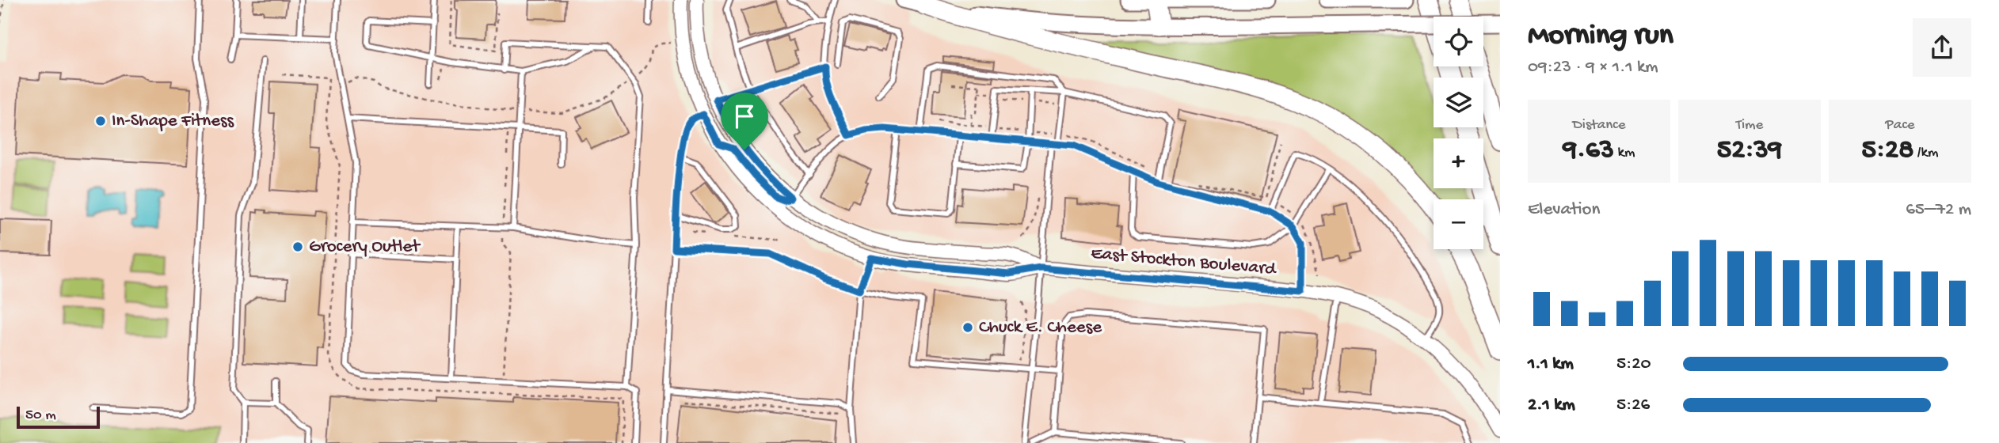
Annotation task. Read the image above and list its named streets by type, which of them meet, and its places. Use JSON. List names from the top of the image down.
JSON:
{
  "streets": {
    "street": ["East Stockton Boulevard"]
  },
  "places": ["In-Shape Fitness", "Grocery Outlet", "Chuck E. Cheese"],
  "scale_bar": "50 m",
  "page": {
    "heading": ["Morning run", "09:23 · 9 × 1.1 km"],
    "map_buttons": ["+", "−"],
    "stats": [
      ["Distance", "9.63 km"],
      ["Time", "52:39"],
      ["Pace", "5:28 /km"]
    ],
    "chart": ["Elevation", "65–72 m"],
    "list": [
      {
        "name": "1.1 km",
        "note": "5:20"
      },
      {
        "name": "2.1 km",
        "note": "5:26"
      }
    ],
    "scale": "50 m"
  }
}
